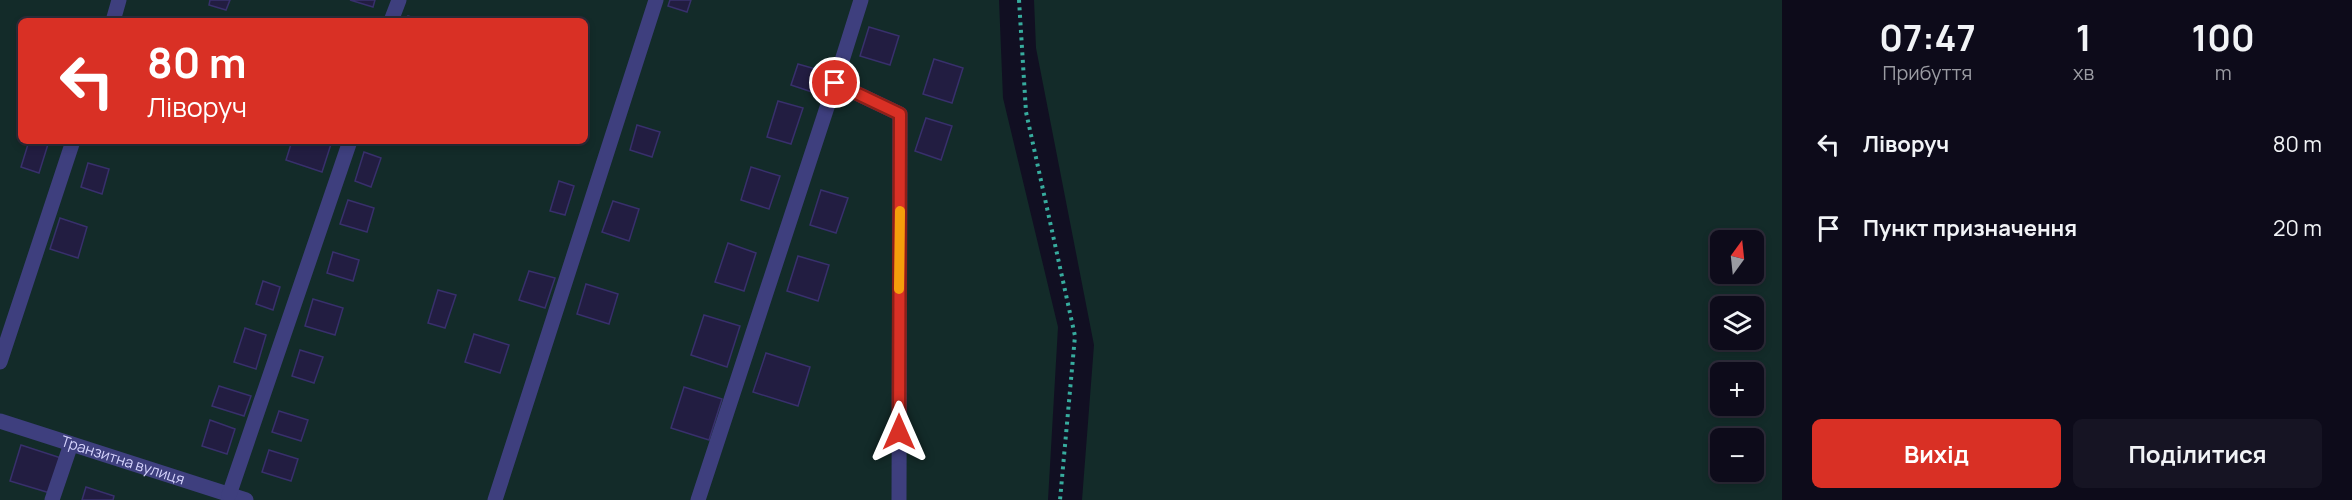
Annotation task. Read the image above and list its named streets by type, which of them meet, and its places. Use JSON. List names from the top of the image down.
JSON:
{
  "streets": {
    "street": ["Транзитна вулиця"]
  },
  "north": "top",
  "page": {
    "eta": [
      "07:47",
      "Прибуття",
      "1",
      "хв",
      "100",
      "m"
    ],
    "turn": ["80 m", "Ліворуч"],
    "list": [
      {
        "name": "Ліворуч",
        "value": "80 m"
      },
      {
        "name": "Пункт призначення",
        "value": "20 m"
      }
    ],
    "map_buttons": ["+", "−"],
    "buttons": ["Вихід", "Поділитися"]
  }
}
